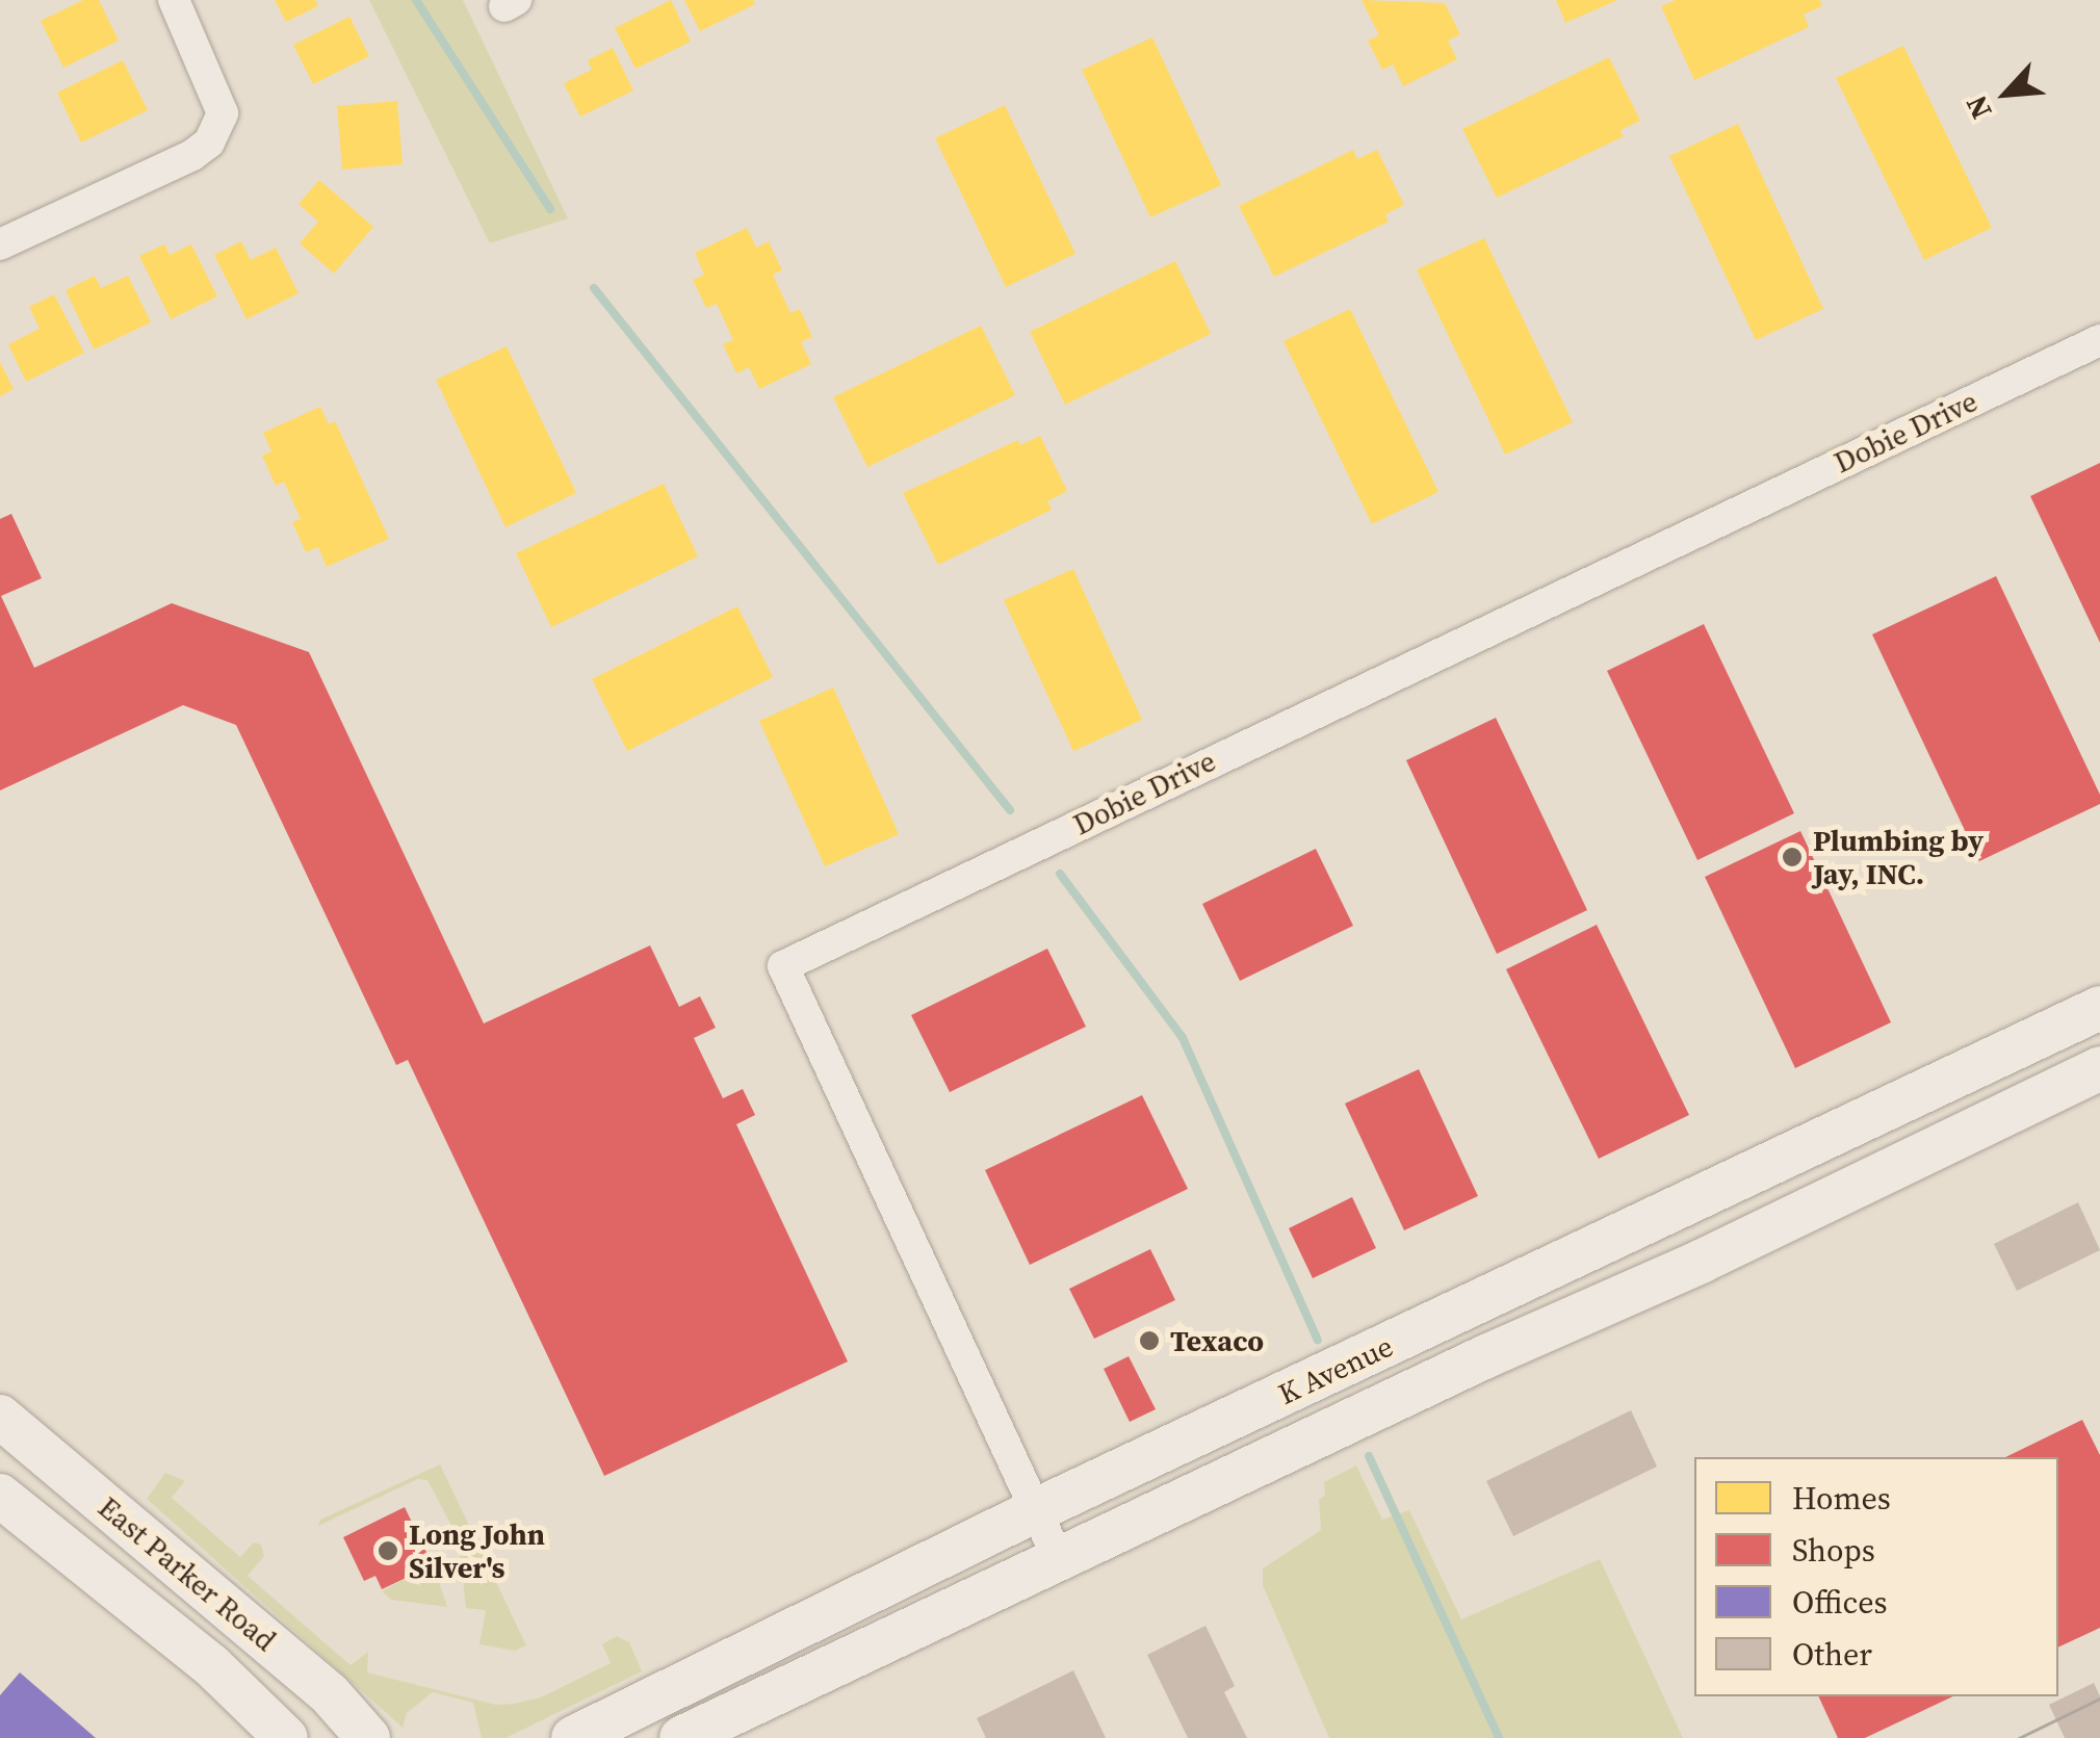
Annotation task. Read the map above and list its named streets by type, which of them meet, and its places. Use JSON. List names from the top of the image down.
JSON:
{
  "streets": {
    "main road": ["K Avenue", "East Parker Road"],
    "street": ["Dobie Drive"]
  },
  "crossings": [
    ["Dobie Drive", "K Avenue"]
  ],
  "places": ["Plumbing by Jay, INC.", "Texaco", "Long John Silver's"],
  "legend": [
    "Homes",
    "Shops",
    "Offices",
    "Other"
  ],
  "north": "bottom left"
}
